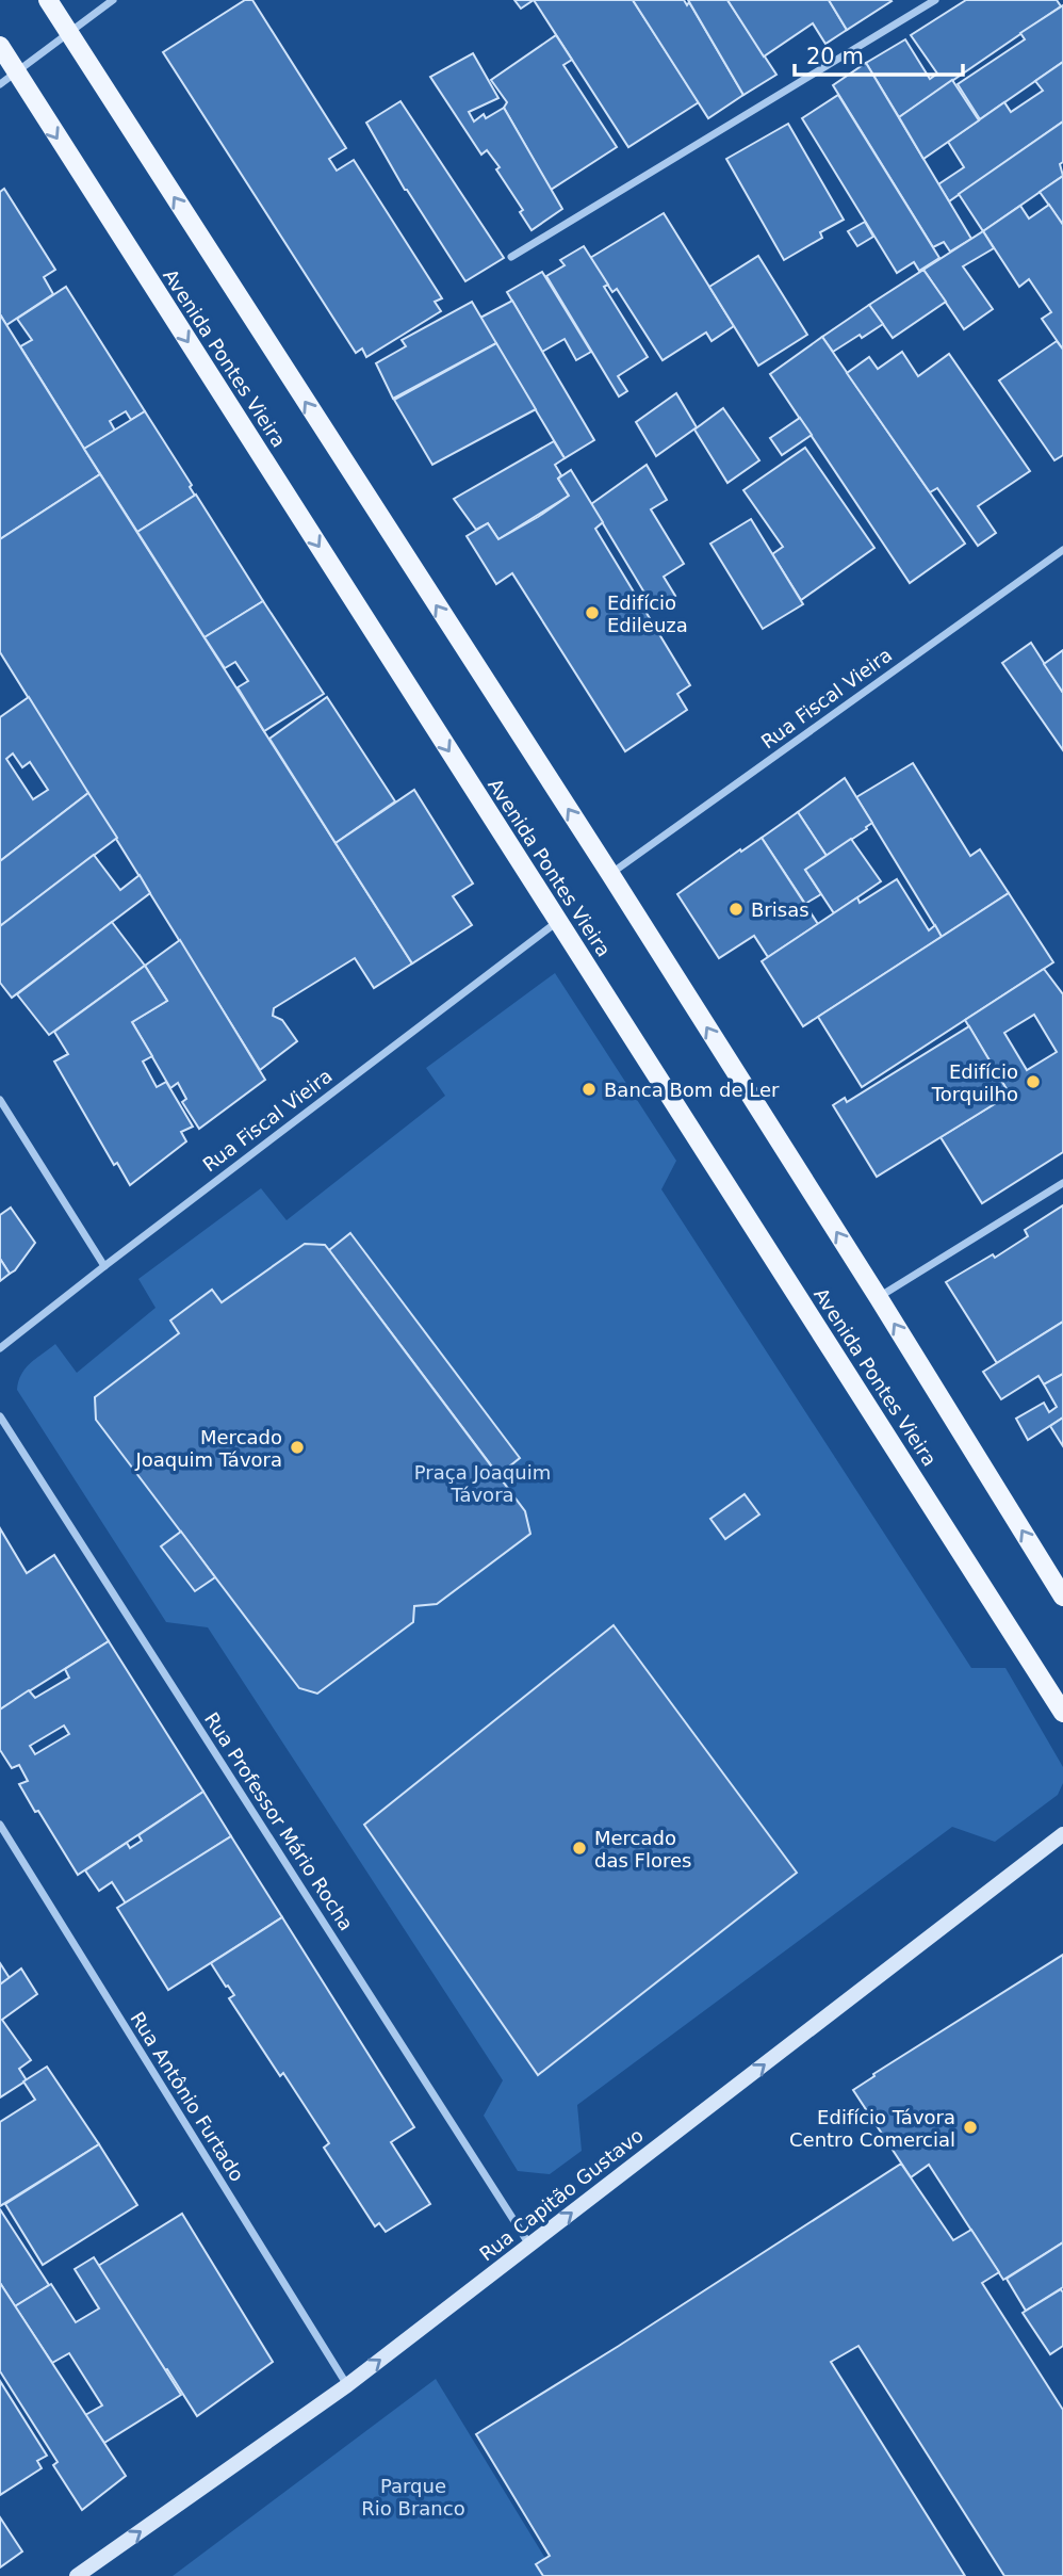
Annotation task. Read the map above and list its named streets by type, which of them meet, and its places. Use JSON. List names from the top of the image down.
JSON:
{
  "streets": {
    "main road": ["Avenida Pontes Vieira"],
    "street": [
      "Rua Fiscal Vieira",
      "Rua Professor Mário Rocha",
      "Rua Antônio Furtado",
      "Rua Capitão Gustavo"
    ]
  },
  "crossings": [
    ["Avenida Pontes Vieira", "Rua Fiscal Vieira"],
    ["Rua Professor Mário Rocha", "Rua Capitão Gustavo"],
    ["Rua Antônio Furtado", "Rua Capitão Gustavo"]
  ],
  "one_way": ["Rua Capitão Gustavo"],
  "parks": ["Praça Joaquim Távora", "Parque Rio Branco"],
  "places": [
    "Edifício Edileuza",
    "Brisas",
    "Edifício Torquilho",
    "Banca Bom de Ler",
    "Mercado Joaquim Távora",
    "Mercado das Flores",
    "Edifício Távora Centro Comercial"
  ],
  "scale_bar": "20 m"
}
